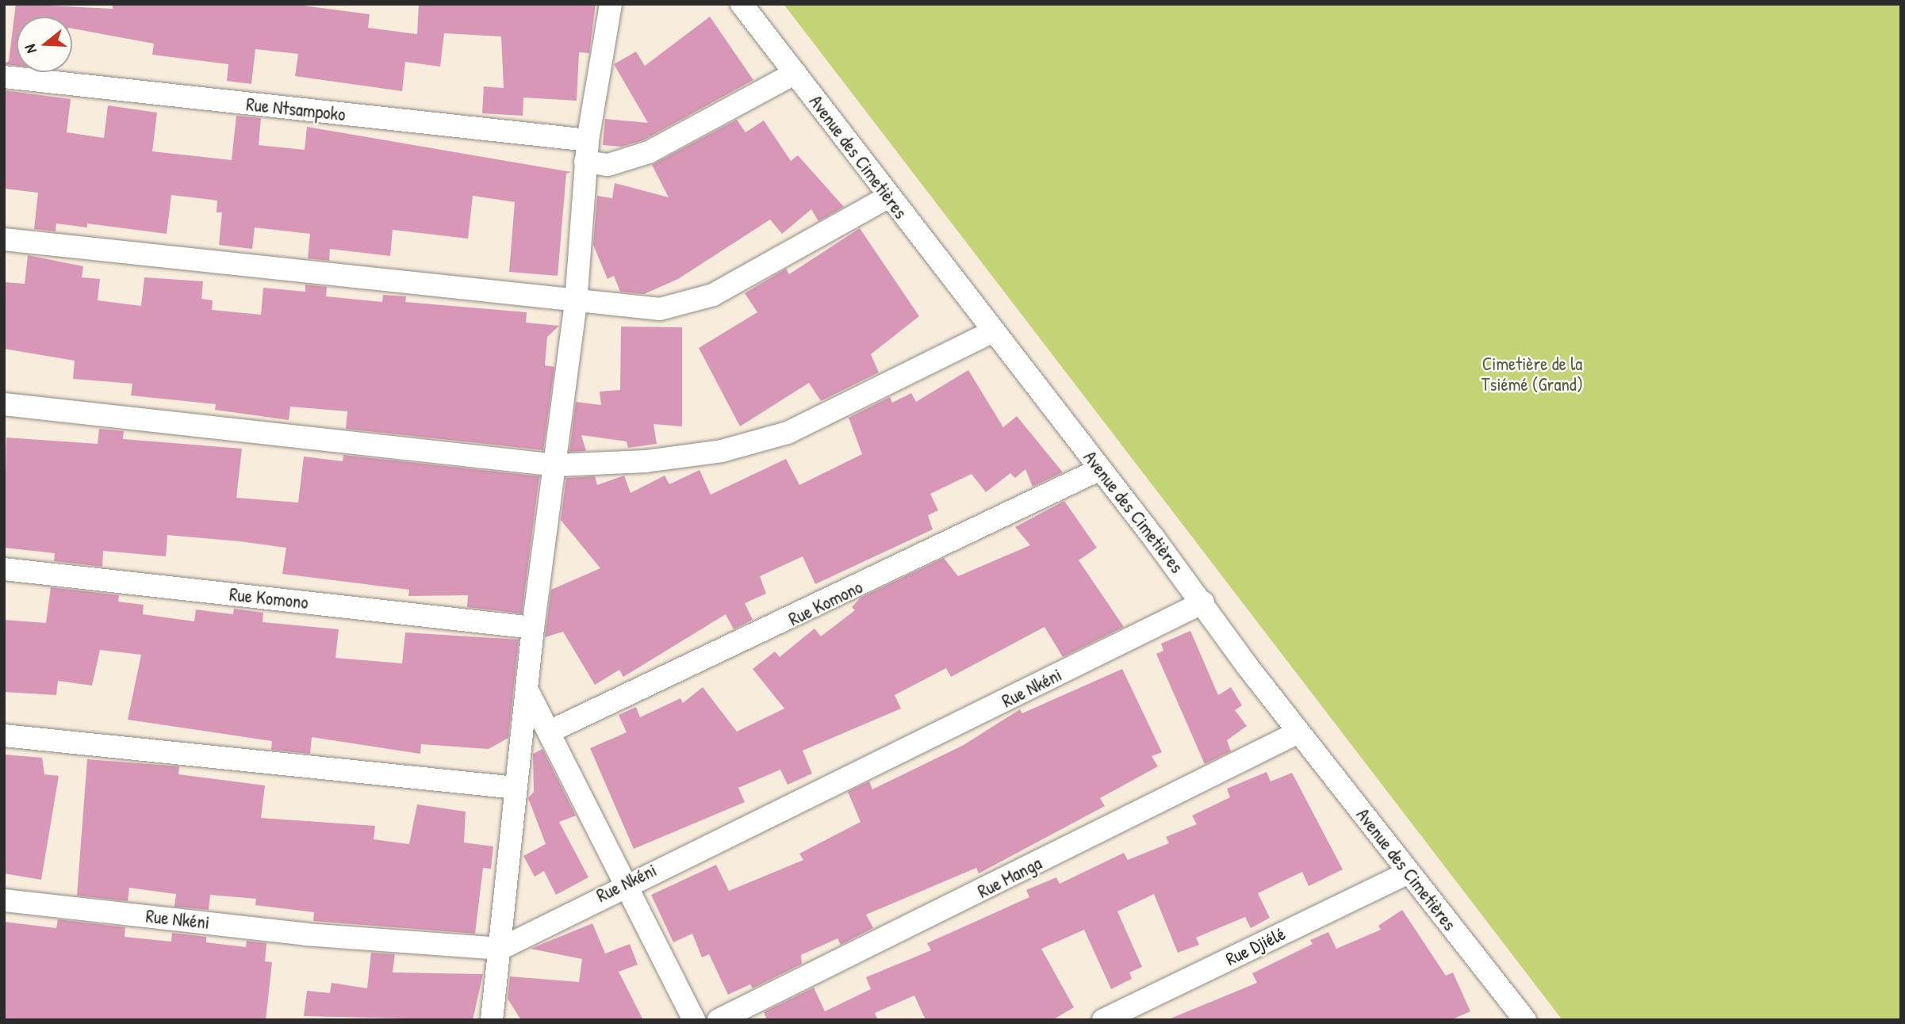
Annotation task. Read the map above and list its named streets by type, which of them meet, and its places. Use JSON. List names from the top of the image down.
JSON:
{
  "streets": {
    "street": [
      "Rue Ntsampoko",
      "Avenue des Cimetières",
      "Rue Komono",
      "Rue Nkéni",
      "Rue Manga",
      "Rue Djiélé"
    ]
  },
  "crossings": [
    ["Rue Ntsampoko", "Avenue des Cimetières"],
    ["Avenue des Cimetières", "Rue Komono"],
    ["Avenue des Cimetières", "Rue Nkéni"],
    ["Avenue des Cimetières", "Rue Manga"],
    ["Avenue des Cimetières", "Rue Djiélé"]
  ],
  "parks": ["Cimetière de la Tsiémé (Grand)"],
  "north": "left"
}
